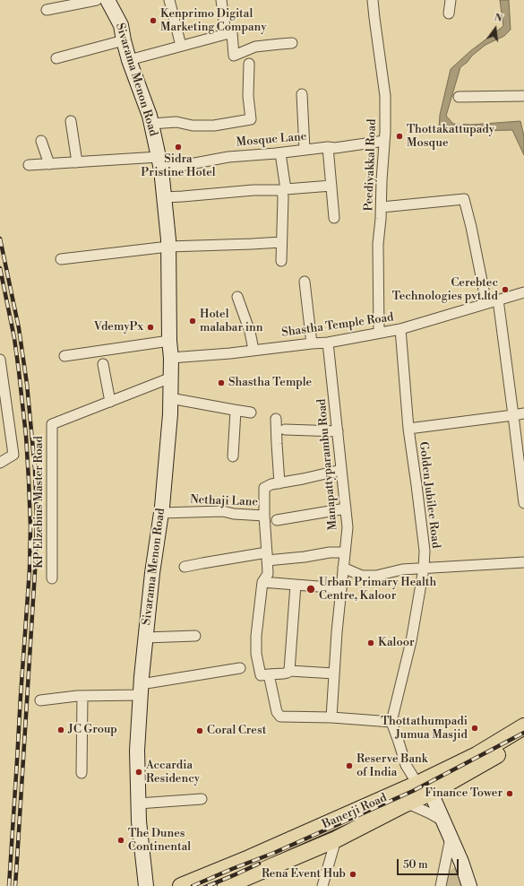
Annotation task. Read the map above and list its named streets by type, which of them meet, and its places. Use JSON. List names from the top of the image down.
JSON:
{
  "streets": {
    "main road": ["Banerji Road"],
    "street": [
      "Sivarama Menon Road",
      "Mosque Lane",
      "Peediyakkal Road",
      "Shastha Temple Road",
      "Manapattyparambu Road",
      "Golden Jubilee Road",
      "Nethaji Lane",
      "KP Elzebius Master Road"
    ]
  },
  "crossings": [
    ["Sivarama Menon Road", "Mosque Lane"],
    ["Sivarama Menon Road", "Shastha Temple Road"],
    ["Sivarama Menon Road", "Nethaji Lane"],
    ["Sivarama Menon Road", "KP Elzebius Master Road"],
    ["Mosque Lane", "Peediyakkal Road"],
    ["Peediyakkal Road", "Shastha Temple Road"],
    ["Shastha Temple Road", "Manapattyparambu Road"],
    ["Shastha Temple Road", "Golden Jubilee Road"]
  ],
  "places": [
    "Kenprimo Digital Marketing Company",
    "Thottakattupady Mosque",
    "Sidra Pristine Hotel",
    "Cerebtec Technologies pvt.ltd",
    "Hotel malabar inn",
    "VdemyPx",
    "Shastha Temple",
    "Urban Primary Health Centre, Kaloor",
    "Kaloor",
    "Thottathumpadi Jumua Masjid",
    "JC Group",
    "Coral Crest",
    "Reserve Bank of India",
    "Accardia Residency",
    "Finance Tower",
    "The Dunes Continental",
    "Rena Event Hub"
  ],
  "scale_bar": "50 m",
  "north": "top"
}
